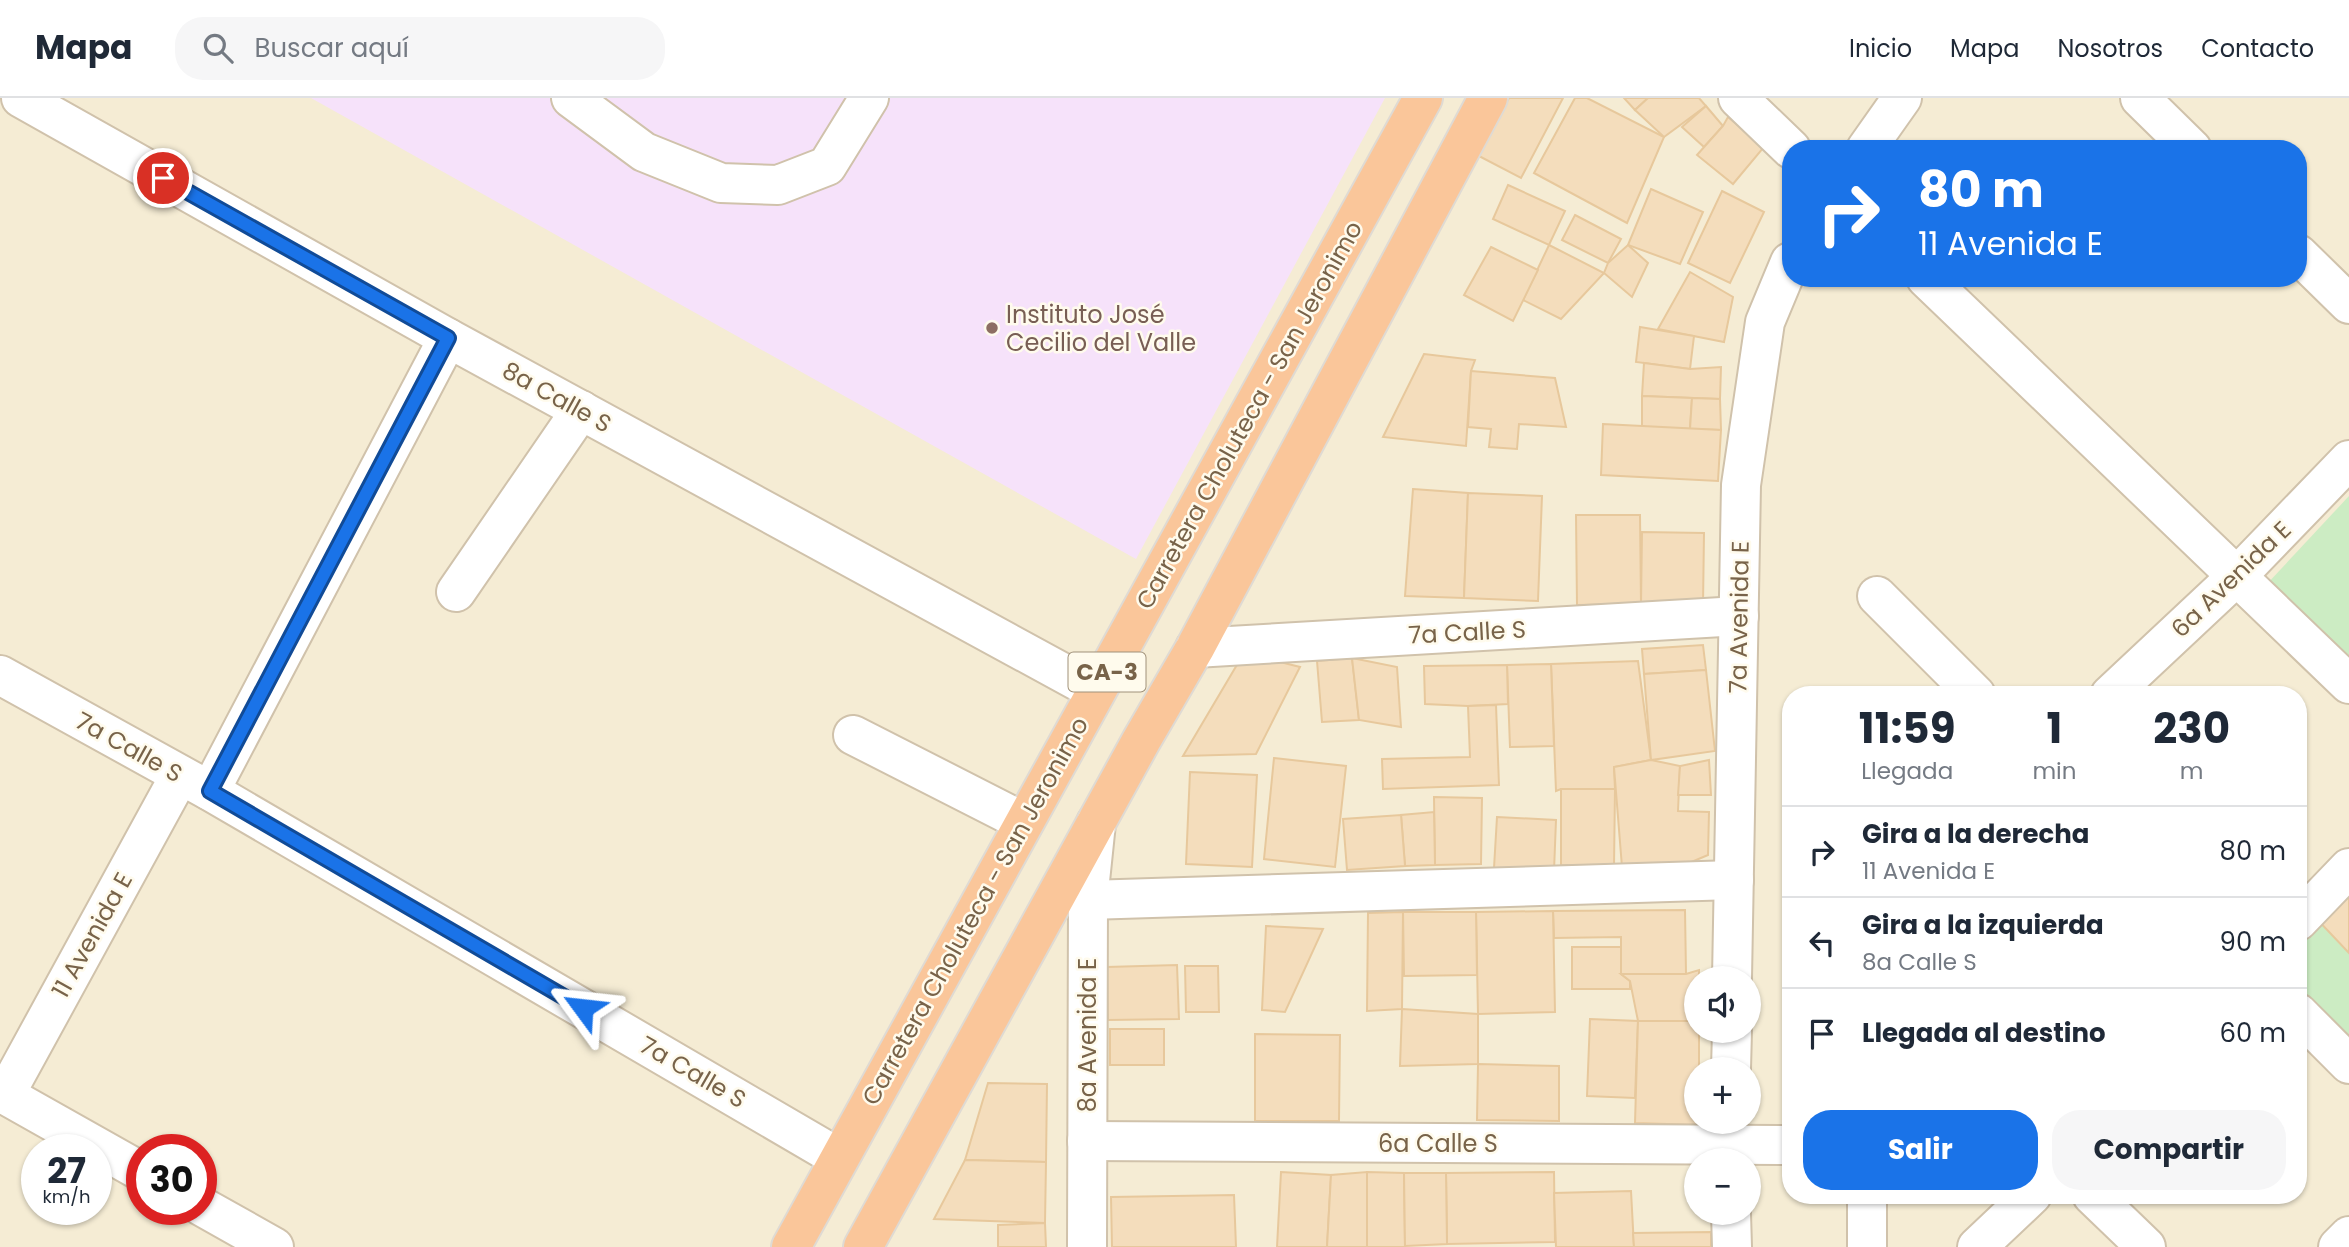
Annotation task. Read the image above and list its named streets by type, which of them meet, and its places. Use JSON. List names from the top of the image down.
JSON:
{
  "streets": {
    "highway": ["Carretera Choluteca - San Jeronimo", "CA-3"],
    "street": [
      "8a Calle S",
      "6a Avenida E",
      "7a Avenida E",
      "7a Calle S",
      "11 Avenida E",
      "8a Avenida E",
      "6a Calle S"
    ]
  },
  "crossings": [
    ["8a Calle S", "Carretera Choluteca - San Jeronimo"],
    ["8a Calle S", "11 Avenida E"],
    ["Carretera Choluteca - San Jeronimo", "7a Calle S"],
    ["7a Avenida E", "7a Calle S"],
    ["7a Calle S", "CA-3"],
    ["7a Calle S", "11 Avenida E"],
    ["CA-3", "8a Avenida E"],
    ["8a Avenida E", "6a Calle S"]
  ],
  "places": ["Instituto José Cecilio del Valle"],
  "page": {
    "header": "Mapa",
    "search": "Buscar aquí",
    "nav": [
      "Inicio",
      "Mapa",
      "Nosotros",
      "Contacto"
    ],
    "turn": ["80 m", "11 Avenida E"],
    "eta": [
      "11:59",
      "Llegada",
      "1",
      "min",
      "230",
      "m"
    ],
    "list": [
      {
        "name": "Gira a la derecha",
        "note": "11 Avenida E",
        "value": "80 m"
      },
      {
        "name": "Gira a la izquierda",
        "note": "8a Calle S",
        "value": "90 m"
      },
      {
        "name": "Llegada al destino",
        "value": "60 m"
      }
    ],
    "map_buttons": ["+", "−"],
    "buttons": ["Salir", "Compartir"],
    "speed": "27 km/h",
    "limit": "30"
  }
}
